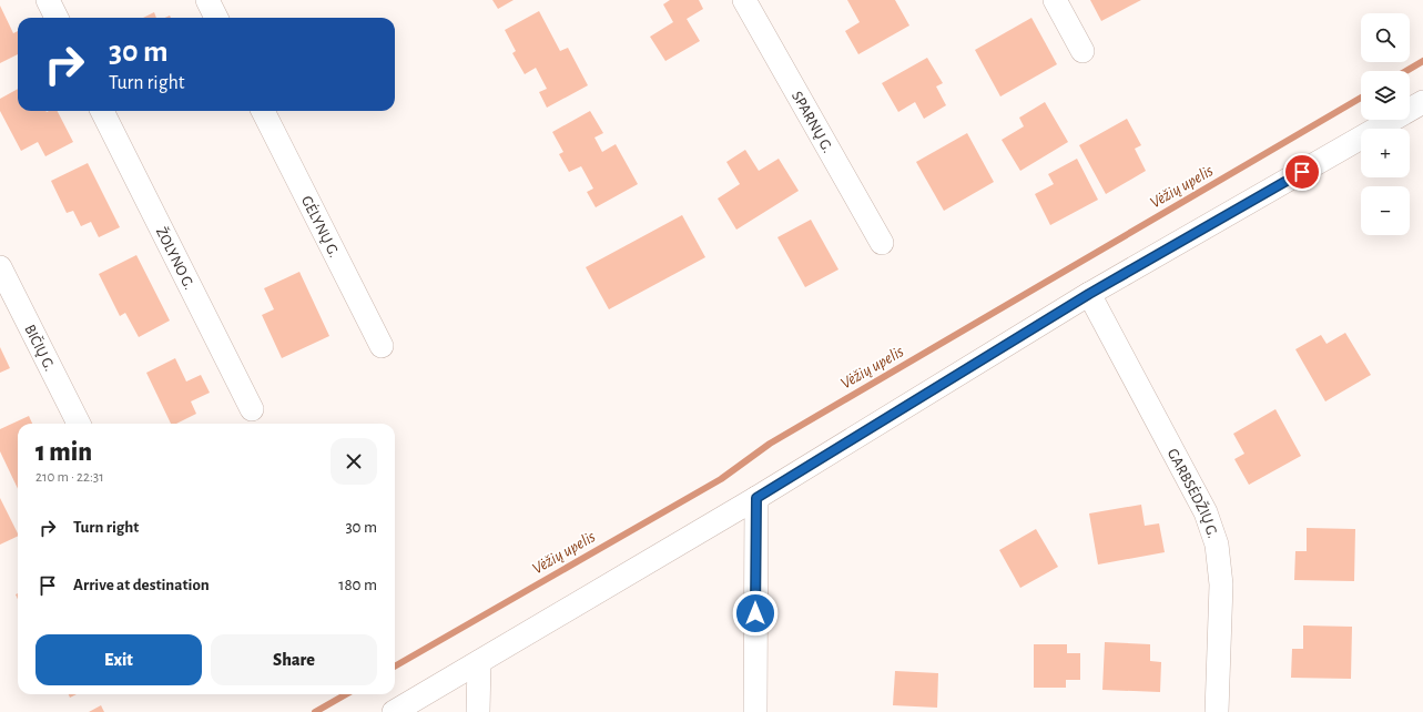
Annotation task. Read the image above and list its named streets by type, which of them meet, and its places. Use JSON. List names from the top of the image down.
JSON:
{
  "streets": {
    "street": [
      "SPARNŲ G.",
      "GĖLYNŲ G.",
      "ŽOLYNO G.",
      "BIČIŲ G.",
      "GARBSĖDŽIŲ G."
    ]
  },
  "water": ["Vėžių upelis"],
  "page": {
    "map_buttons": ["+", "−"],
    "turn": ["30 m", "Turn right"],
    "heading": ["1 min", "210 m · 22:31"],
    "list": [
      {
        "name": "Turn right",
        "value": "30 m"
      },
      {
        "name": "Arrive at destination",
        "value": "180 m"
      }
    ],
    "buttons": ["Exit", "Share"]
  }
}
